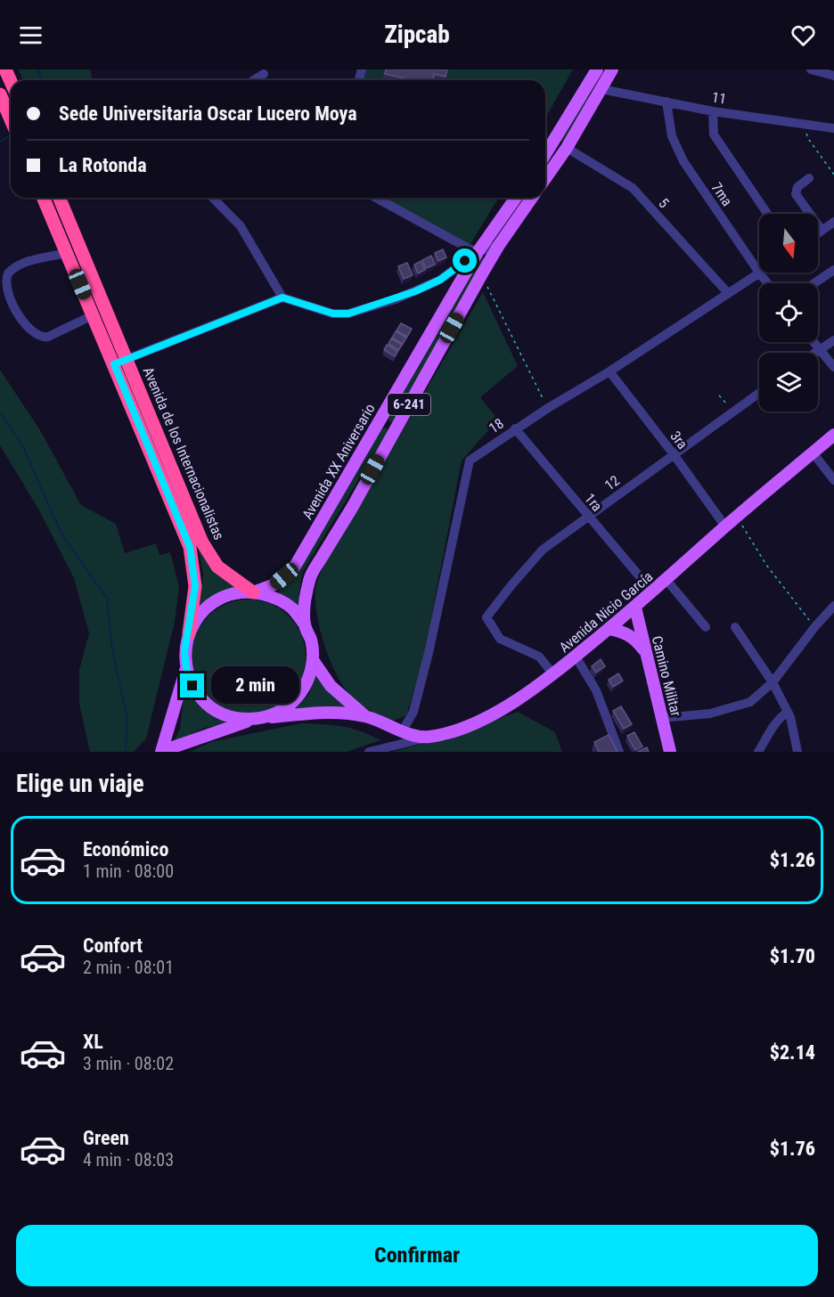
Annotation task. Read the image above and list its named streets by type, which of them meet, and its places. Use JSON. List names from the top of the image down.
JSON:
{
  "streets": {
    "highway": ["Avenida de los Internacionalistas"],
    "main road": [
      "6-241",
      "Avenida XX Aniversario",
      "Avenida Nicio García",
      "Camino Militar"
    ],
    "street": [
      "11",
      "7ma",
      "5",
      "18",
      "3ra",
      "12",
      "1ra"
    ]
  },
  "crossings": [
    ["11", "7ma"],
    ["7ma", "18"],
    ["5", "18"],
    ["6-241", "Avenida de los Internacionalistas"],
    ["6-241", "Avenida XX Aniversario"],
    ["18", "3ra"],
    ["18", "1ra"],
    ["18", "Avenida Nicio García"],
    ["3ra", "12"],
    ["3ra", "Avenida Nicio García"],
    ["Avenida de los Internacionalistas", "Avenida XX Aniversario"],
    ["12", "1ra"],
    ["12", "Avenida Nicio García"],
    ["1ra", "Avenida Nicio García"],
    ["Avenida Nicio García", "Camino Militar"]
  ],
  "north": "bottom",
  "page": {
    "header": "Zipcab",
    "banner": ["Sede Universitaria Oscar Lucero Moya", "La Rotonda"],
    "bubble": "2 min",
    "heading": "Elige un viaje",
    "list": [
      {
        "name": "Económico",
        "note": "1 min · 08:00",
        "value": "$1.26"
      },
      {
        "name": "Confort",
        "note": "2 min · 08:01",
        "value": "$1.70"
      },
      {
        "name": "XL",
        "note": "3 min · 08:02",
        "value": "$2.14"
      },
      {
        "name": "Green",
        "note": "4 min · 08:03",
        "value": "$1.76"
      }
    ],
    "buttons": "Confirmar"
  }
}
